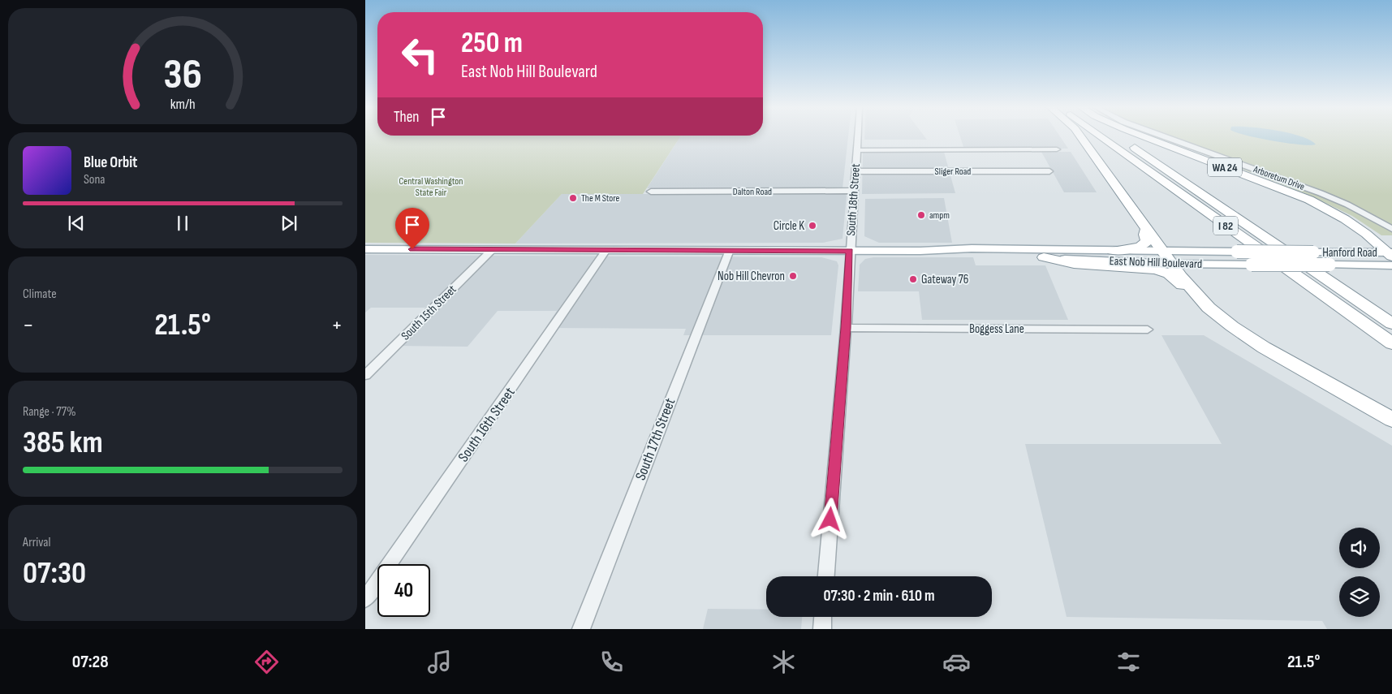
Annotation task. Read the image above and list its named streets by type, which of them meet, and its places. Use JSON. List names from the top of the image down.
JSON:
{
  "streets": {
    "highway": ["WA 24", "I 82"],
    "main road": ["Hanford Road", "East Nob Hill Boulevard"],
    "street": [
      "Sliger Road",
      "Arboretum Drive",
      "Dalton Road",
      "South 18th Street",
      "South 15th Street",
      "Boggess Lane",
      "South 16th Street",
      "South 17th Street"
    ]
  },
  "crossings": [
    ["WA 24", "Hanford Road"],
    ["Sliger Road", "South 18th Street"],
    ["Dalton Road", "South 18th Street"],
    ["South 18th Street", "East Nob Hill Boulevard"],
    ["South 18th Street", "Boggess Lane"],
    ["Hanford Road", "East Nob Hill Boulevard"],
    ["East Nob Hill Boulevard", "South 15th Street"],
    ["East Nob Hill Boulevard", "South 16th Street"],
    ["East Nob Hill Boulevard", "South 17th Street"]
  ],
  "parks": ["Central Washington State Fair"],
  "places": [
    "The M Store",
    "ampm",
    "Circle K",
    "Nob Hill Chevron",
    "Gateway 76"
  ],
  "page": {
    "turn": ["250 m", "East Nob Hill Boulevard"],
    "then": "Then",
    "song": ["Blue Orbit", "Sona"],
    "tile": [
      "Climate",
      ["Range · 77%", "385 km"],
      ["Arrival", "07:30"]
    ],
    "heat": ["−", "21.5°", "+"],
    "limit": "40",
    "trip": "07:30 · 2 min · 610 m",
    "tabs": ["07:28", "21.5°"],
    "gauge": ["36", "km/h"]
  }
}
